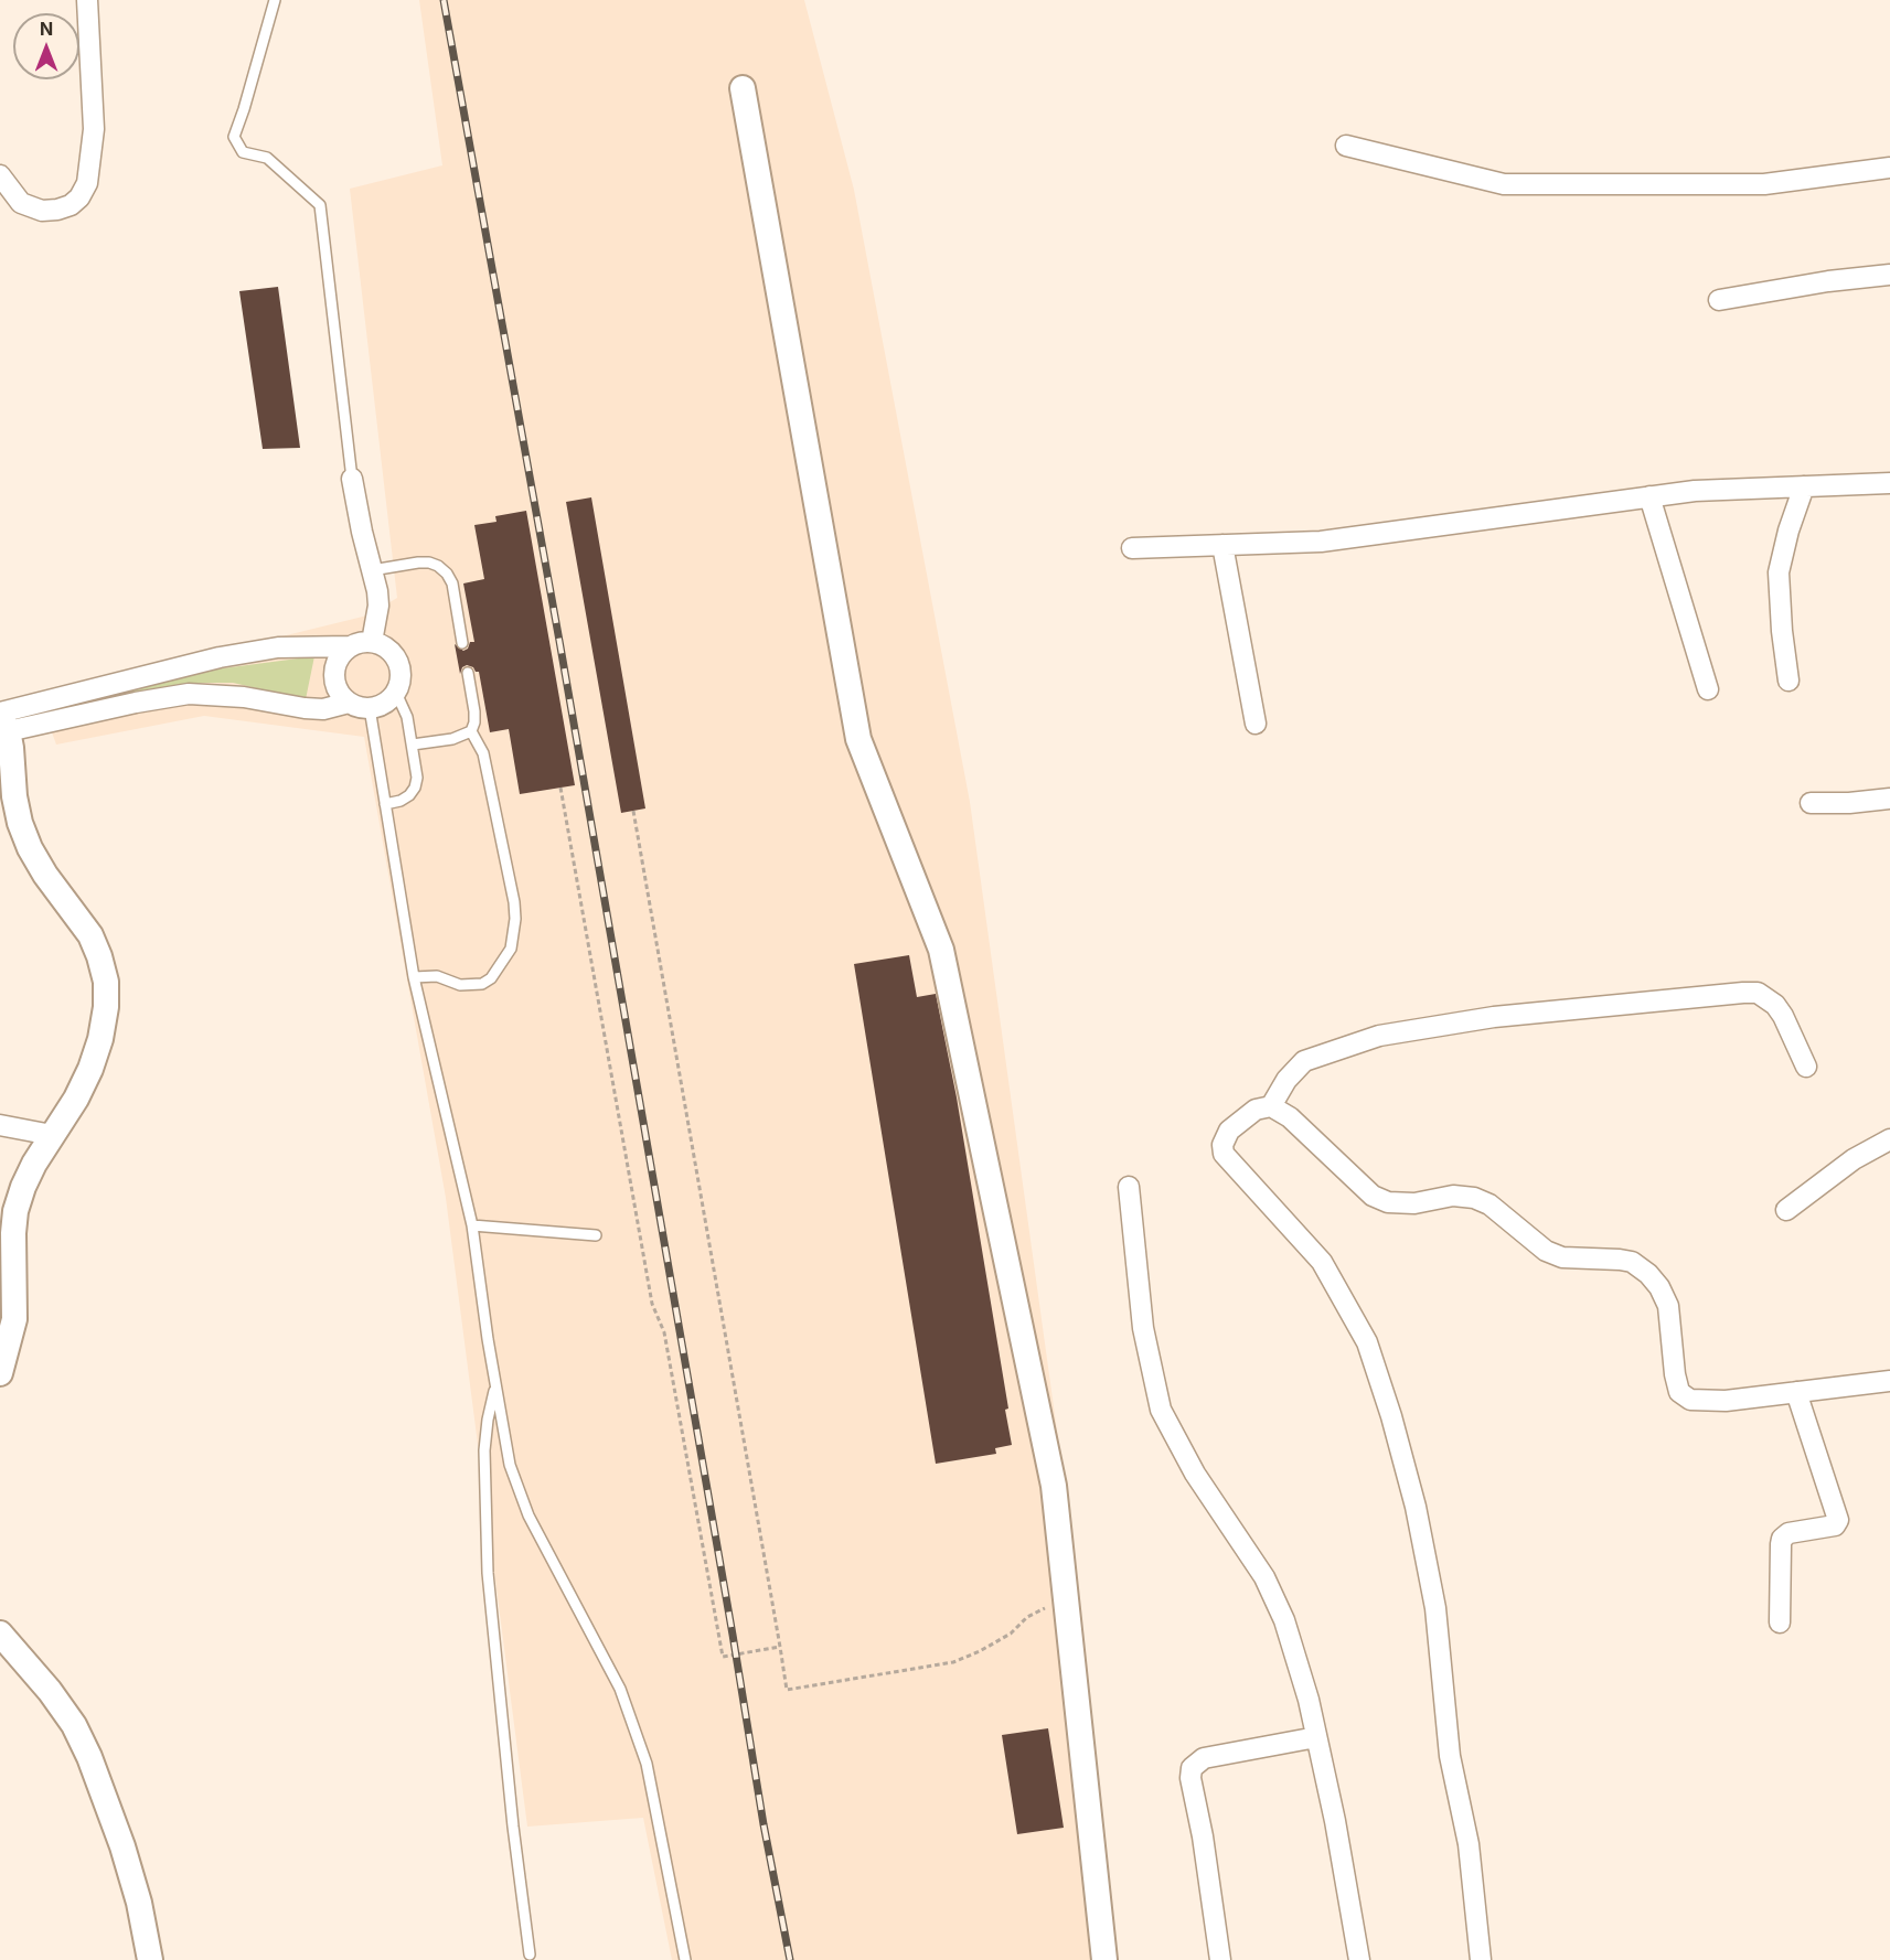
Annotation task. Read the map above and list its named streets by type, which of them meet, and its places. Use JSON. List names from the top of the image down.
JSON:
{
  "north": "top"
}
